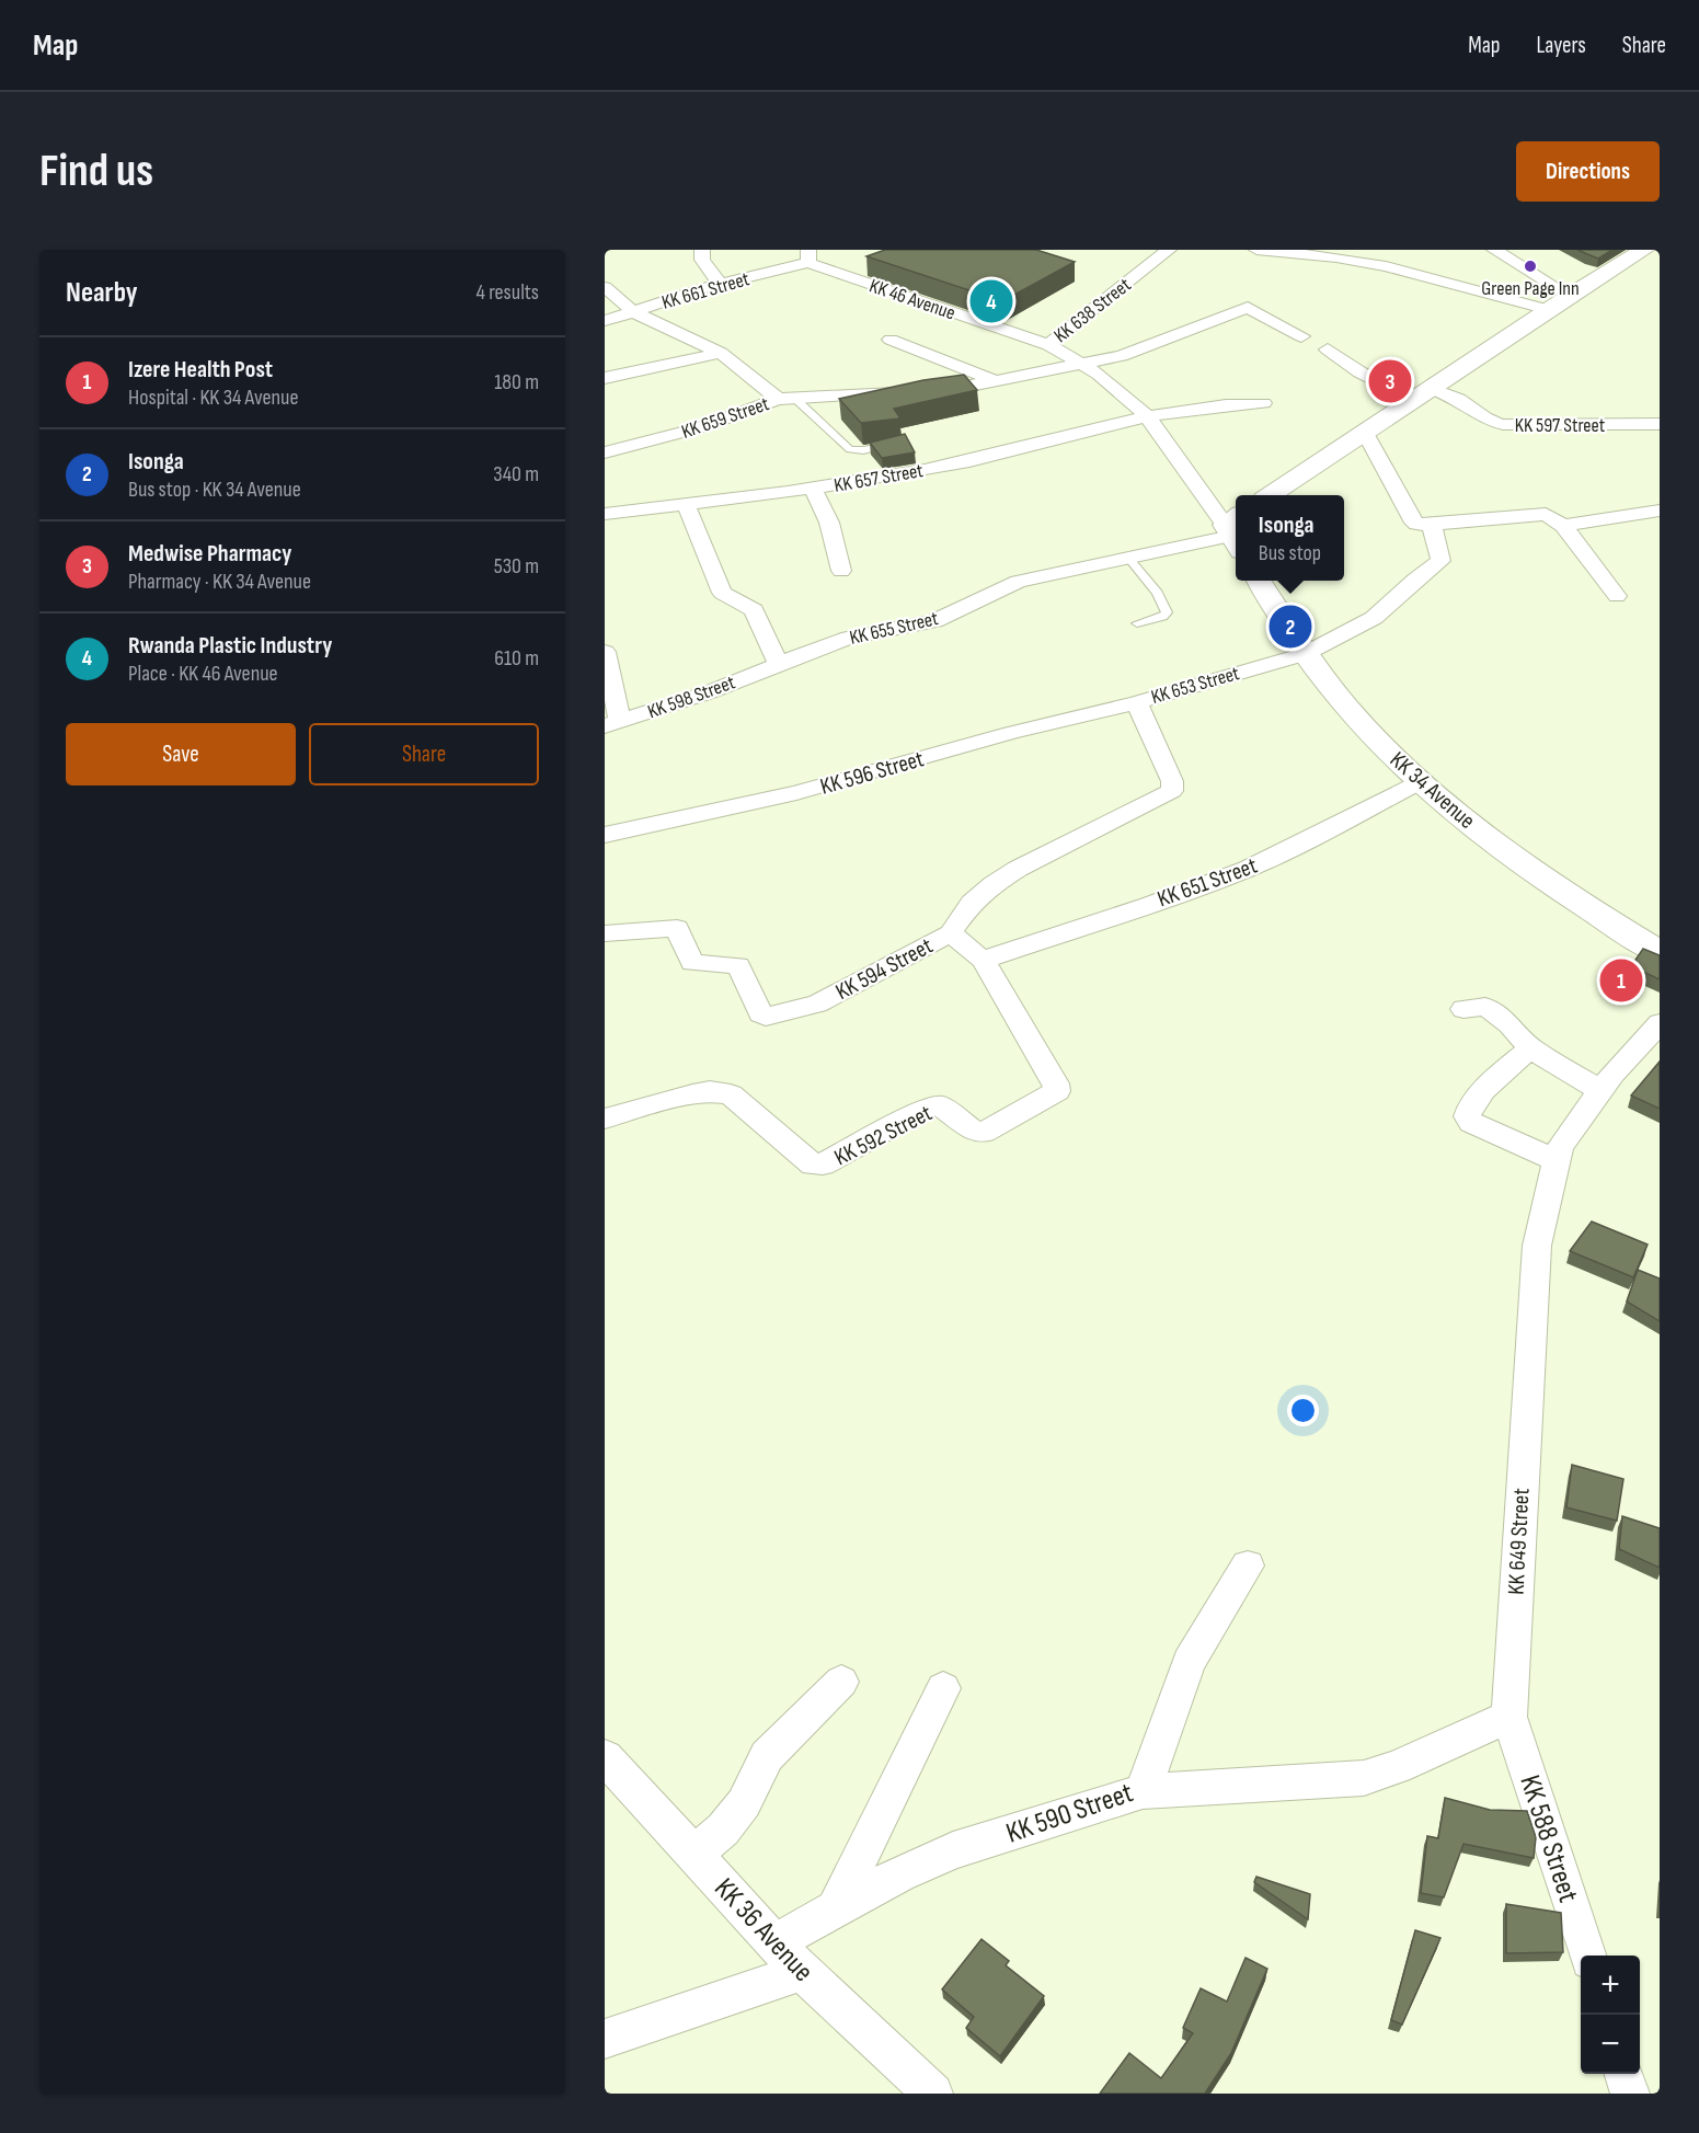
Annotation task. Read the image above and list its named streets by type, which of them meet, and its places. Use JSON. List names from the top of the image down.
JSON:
{
  "streets": {
    "main road": ["KK 34 Avenue"],
    "street": [
      "KK 661 Street",
      "KK 46 Avenue",
      "KK 638 Street",
      "KK 659 Street",
      "KK 597 Street",
      "KK 657 Street",
      "KK 655 Street",
      "KK 653 Street",
      "KK 598 Street",
      "KK 596 Street",
      "KK 651 Street",
      "KK 594 Street",
      "KK 592 Street",
      "KK 649 Street",
      "KK 590 Street",
      "KK 588 Street",
      "KK 36 Avenue"
    ]
  },
  "crossings": [
    ["KK 661 Street", "KK 46 Avenue"],
    ["KK 46 Avenue", "KK 638 Street"],
    ["KK 46 Avenue", "KK 659 Street"],
    ["KK 46 Avenue", "KK 657 Street"],
    ["KK 46 Avenue", "KK 655 Street"],
    ["KK 655 Street", "KK 598 Street"],
    ["KK 653 Street", "KK 596 Street"],
    ["KK 653 Street", "KK 34 Avenue"],
    ["KK 653 Street", "KK 594 Street"],
    ["KK 34 Avenue", "KK 651 Street"],
    ["KK 651 Street", "KK 592 Street"],
    ["KK 594 Street", "KK 592 Street"],
    ["KK 649 Street", "KK 588 Street"],
    ["KK 590 Street", "KK 36 Avenue"]
  ],
  "places": ["Green Page Inn"],
  "page": {
    "header": "Map",
    "nav": ["Map", "Layers", "Share"],
    "buttons": [
      "Directions",
      ["Save", "Share"]
    ],
    "title": "Find us",
    "heading": ["Nearby", "4 results"],
    "pins": [
      "4",
      "3",
      "2",
      "1"
    ],
    "list": [
      {
        "mark": "1",
        "name": "Izere Health Post",
        "note": "Hospital · KK 34 Avenue",
        "value": "180 m"
      },
      {
        "mark": "2",
        "name": "Isonga",
        "note": "Bus stop · KK 34 Avenue",
        "value": "340 m"
      },
      {
        "mark": "3",
        "name": "Medwise Pharmacy",
        "note": "Pharmacy · KK 34 Avenue",
        "value": "530 m"
      },
      {
        "mark": "4",
        "name": "Rwanda Plastic Industry",
        "note": "Place · KK 46 Avenue",
        "value": "610 m"
      }
    ],
    "popup": ["Isonga", "Bus stop"],
    "map_buttons": ["+", "−"]
  }
}
